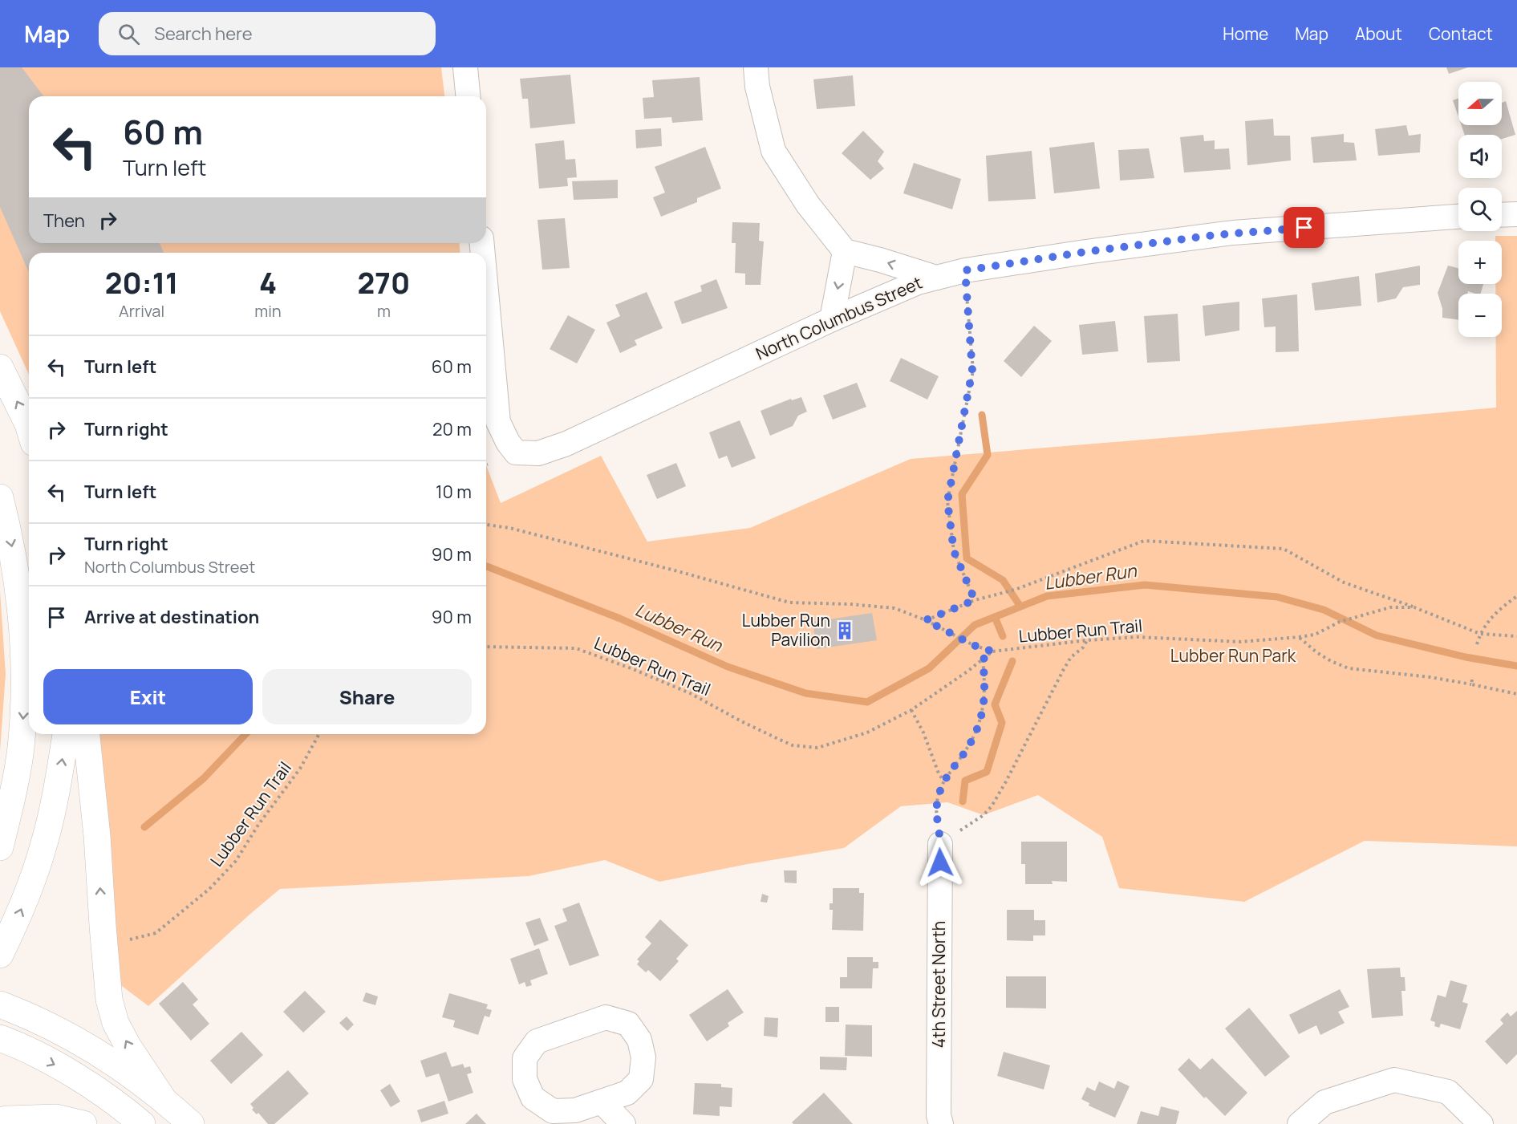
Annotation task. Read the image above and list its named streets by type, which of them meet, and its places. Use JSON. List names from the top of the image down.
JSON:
{
  "streets": {
    "street": ["North Columbus Street", "4th Street North"],
    "path": ["Lubber Run Trail"]
  },
  "water": ["Lubber Run"],
  "parks": ["Lubber Run Park"],
  "places": {
    "building": ["Lubber Run Pavilion"]
  },
  "north": "left",
  "page": {
    "header": "Map",
    "search": "Search here",
    "nav": [
      "Home",
      "Map",
      "About",
      "Contact"
    ],
    "map_buttons": ["+", "−"],
    "turn": ["60 m", "Turn left"],
    "then": "Then",
    "eta": [
      "20:11",
      "Arrival",
      "4",
      "min",
      "270",
      "m"
    ],
    "list": [
      {
        "name": "Turn left",
        "value": "60 m"
      },
      {
        "name": "Turn right",
        "value": "20 m"
      },
      {
        "name": "Turn left",
        "value": "10 m"
      },
      {
        "name": "Turn right",
        "note": "North Columbus Street",
        "value": "90 m"
      },
      {
        "name": "Arrive at destination",
        "value": "90 m"
      }
    ],
    "buttons": ["Exit", "Share"]
  }
}
